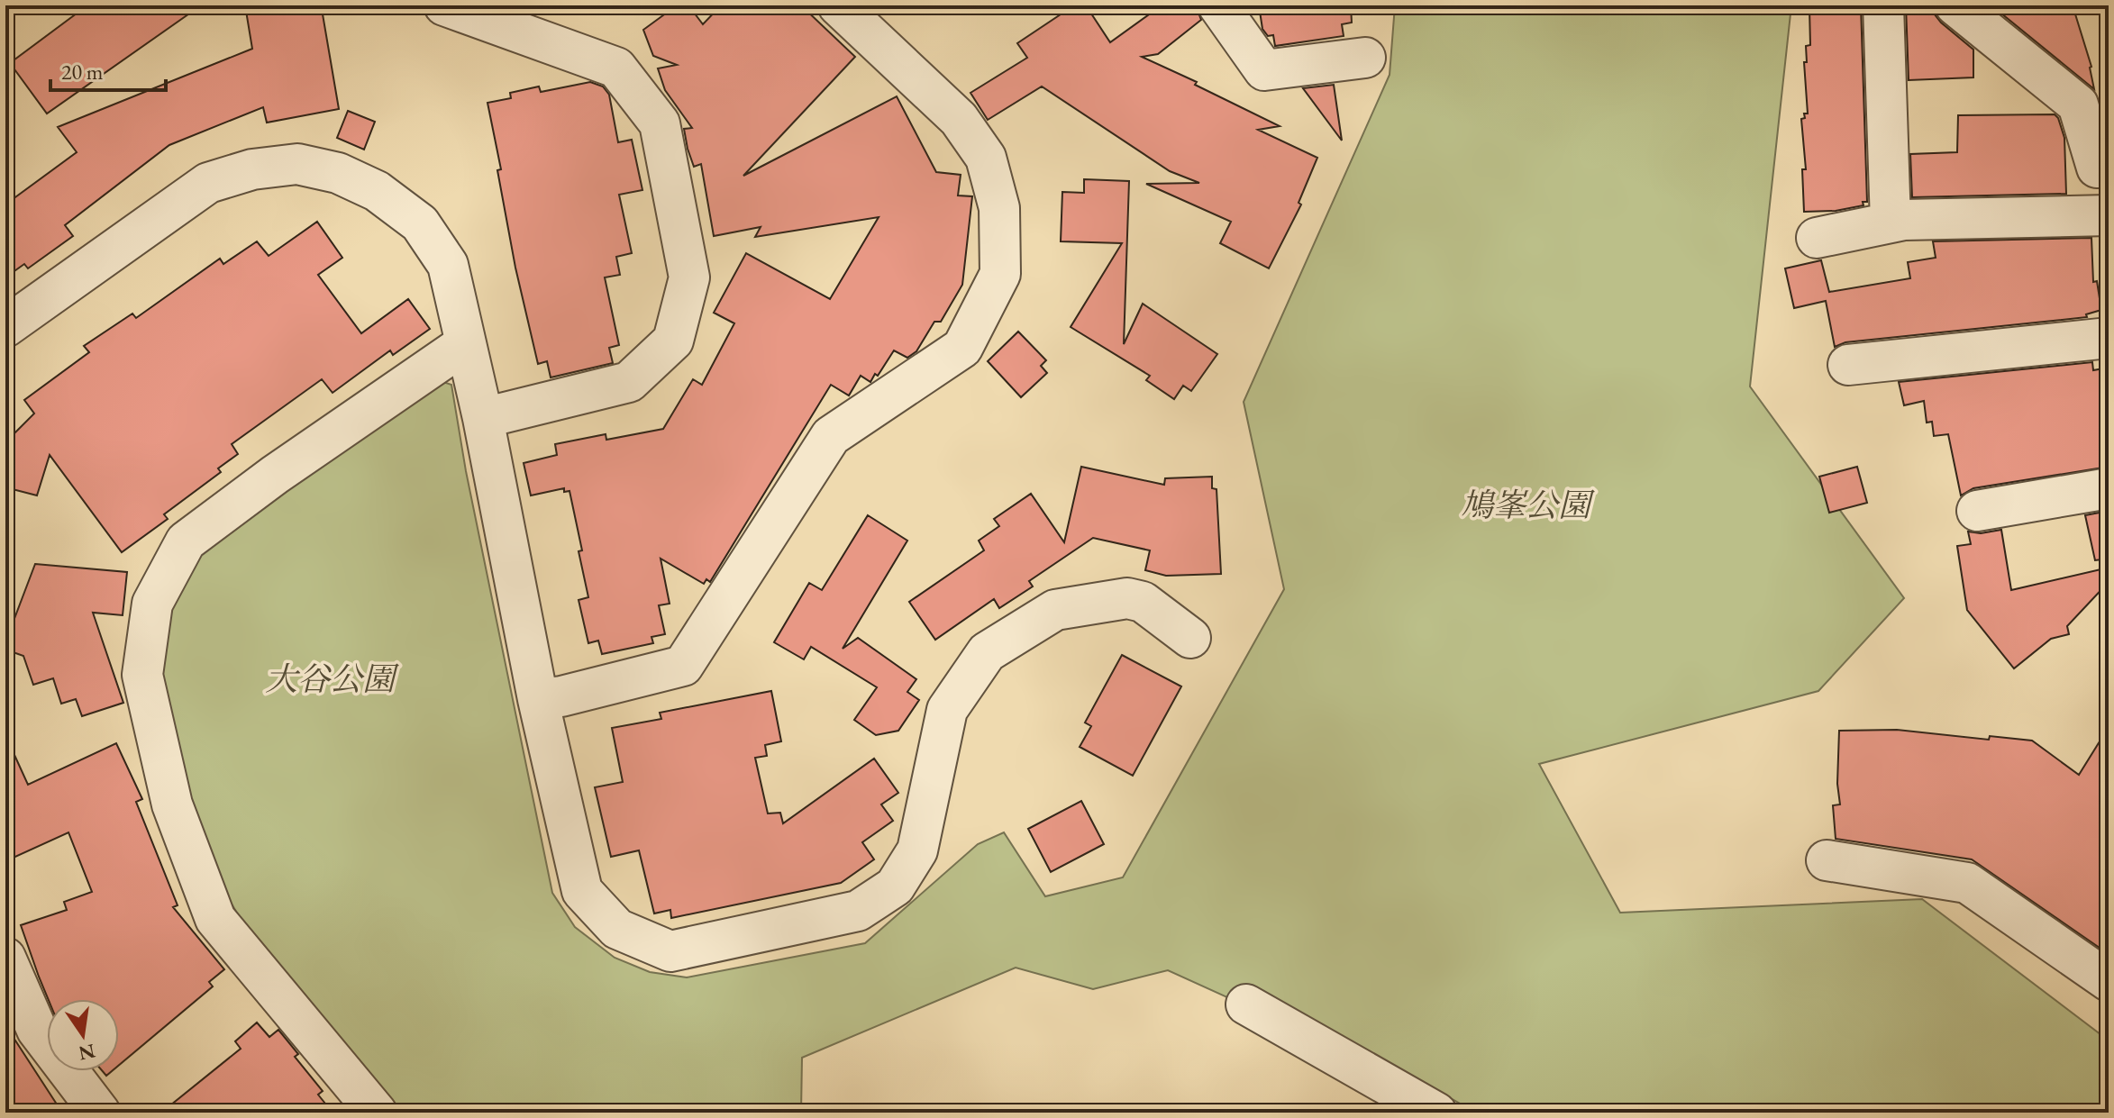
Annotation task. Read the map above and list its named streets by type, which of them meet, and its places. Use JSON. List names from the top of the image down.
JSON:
{
  "parks": ["鳩峯公園", "大谷公園"],
  "scale_bar": "20 m",
  "north": "bottom"
}
